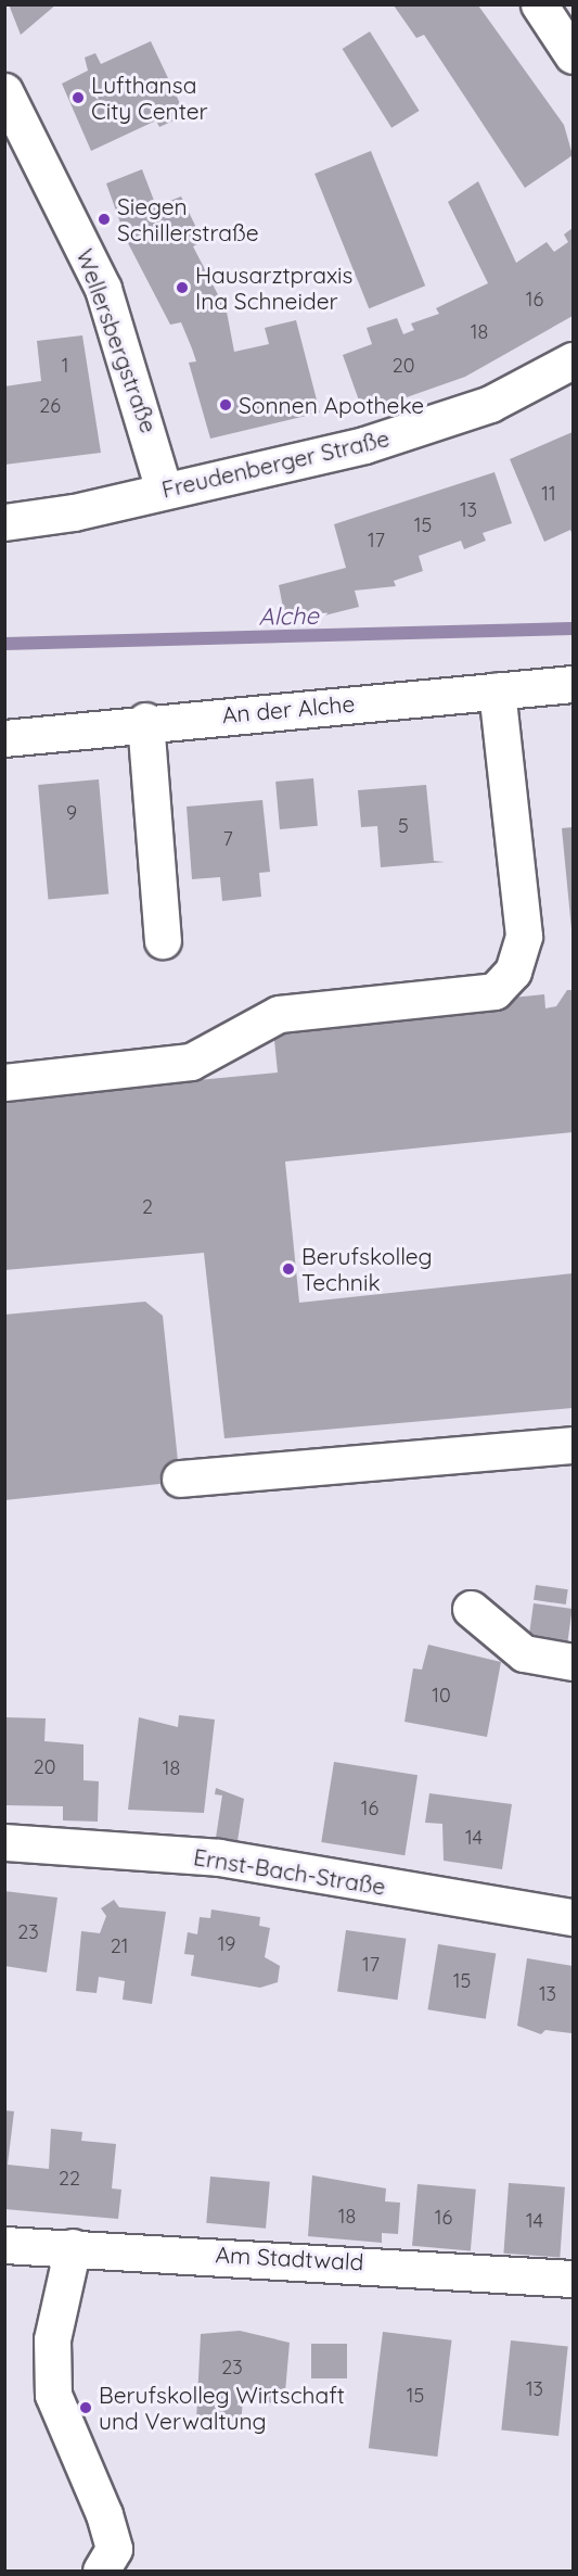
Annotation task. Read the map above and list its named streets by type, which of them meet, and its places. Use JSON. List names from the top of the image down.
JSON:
{
  "streets": {
    "street": [
      "Wellersbergstraße",
      "Freudenberger Straße",
      "An der Alche",
      "Ernst-Bach-Straße",
      "Am Stadtwald"
    ]
  },
  "crossings": [
    ["Wellersbergstraße", "Freudenberger Straße"]
  ],
  "water": ["Alche"],
  "places": [
    "Lufthansa City Center",
    "Siegen Schillerstraße",
    "Hausarztpraxis Ina Schneider",
    "Sonnen Apotheke",
    "Berufskolleg Technik",
    "Berufskolleg Wirtschaft und Verwaltung"
  ],
  "house_numbers": [
    "16",
    "18",
    "1",
    "20",
    "26",
    "11",
    "13",
    "15",
    "17",
    "9",
    "5",
    "7",
    "2",
    "10",
    "20",
    "18",
    "16",
    "14",
    "23",
    "19",
    "21",
    "17",
    "15",
    "13",
    "22",
    "18",
    "16",
    "14",
    "23",
    "13",
    "15"
  ]
}
